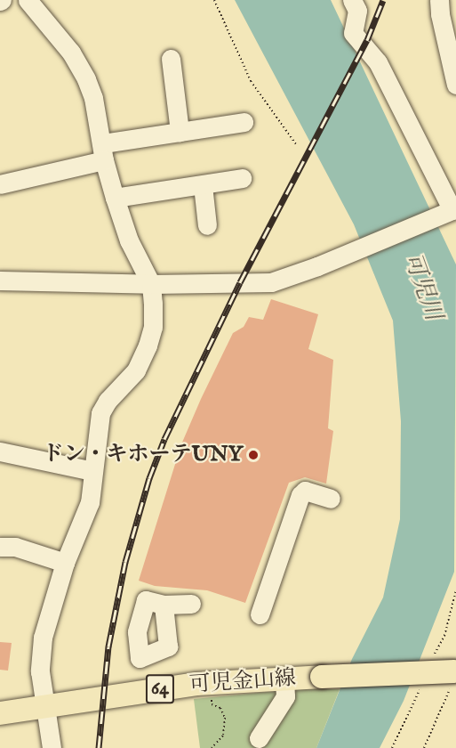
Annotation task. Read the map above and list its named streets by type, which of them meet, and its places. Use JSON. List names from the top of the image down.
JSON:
{
  "streets": {
    "main road": ["可児金山線", "64"]
  },
  "water": ["可児川"],
  "places": ["ドン・キホーテUNY"]
}
